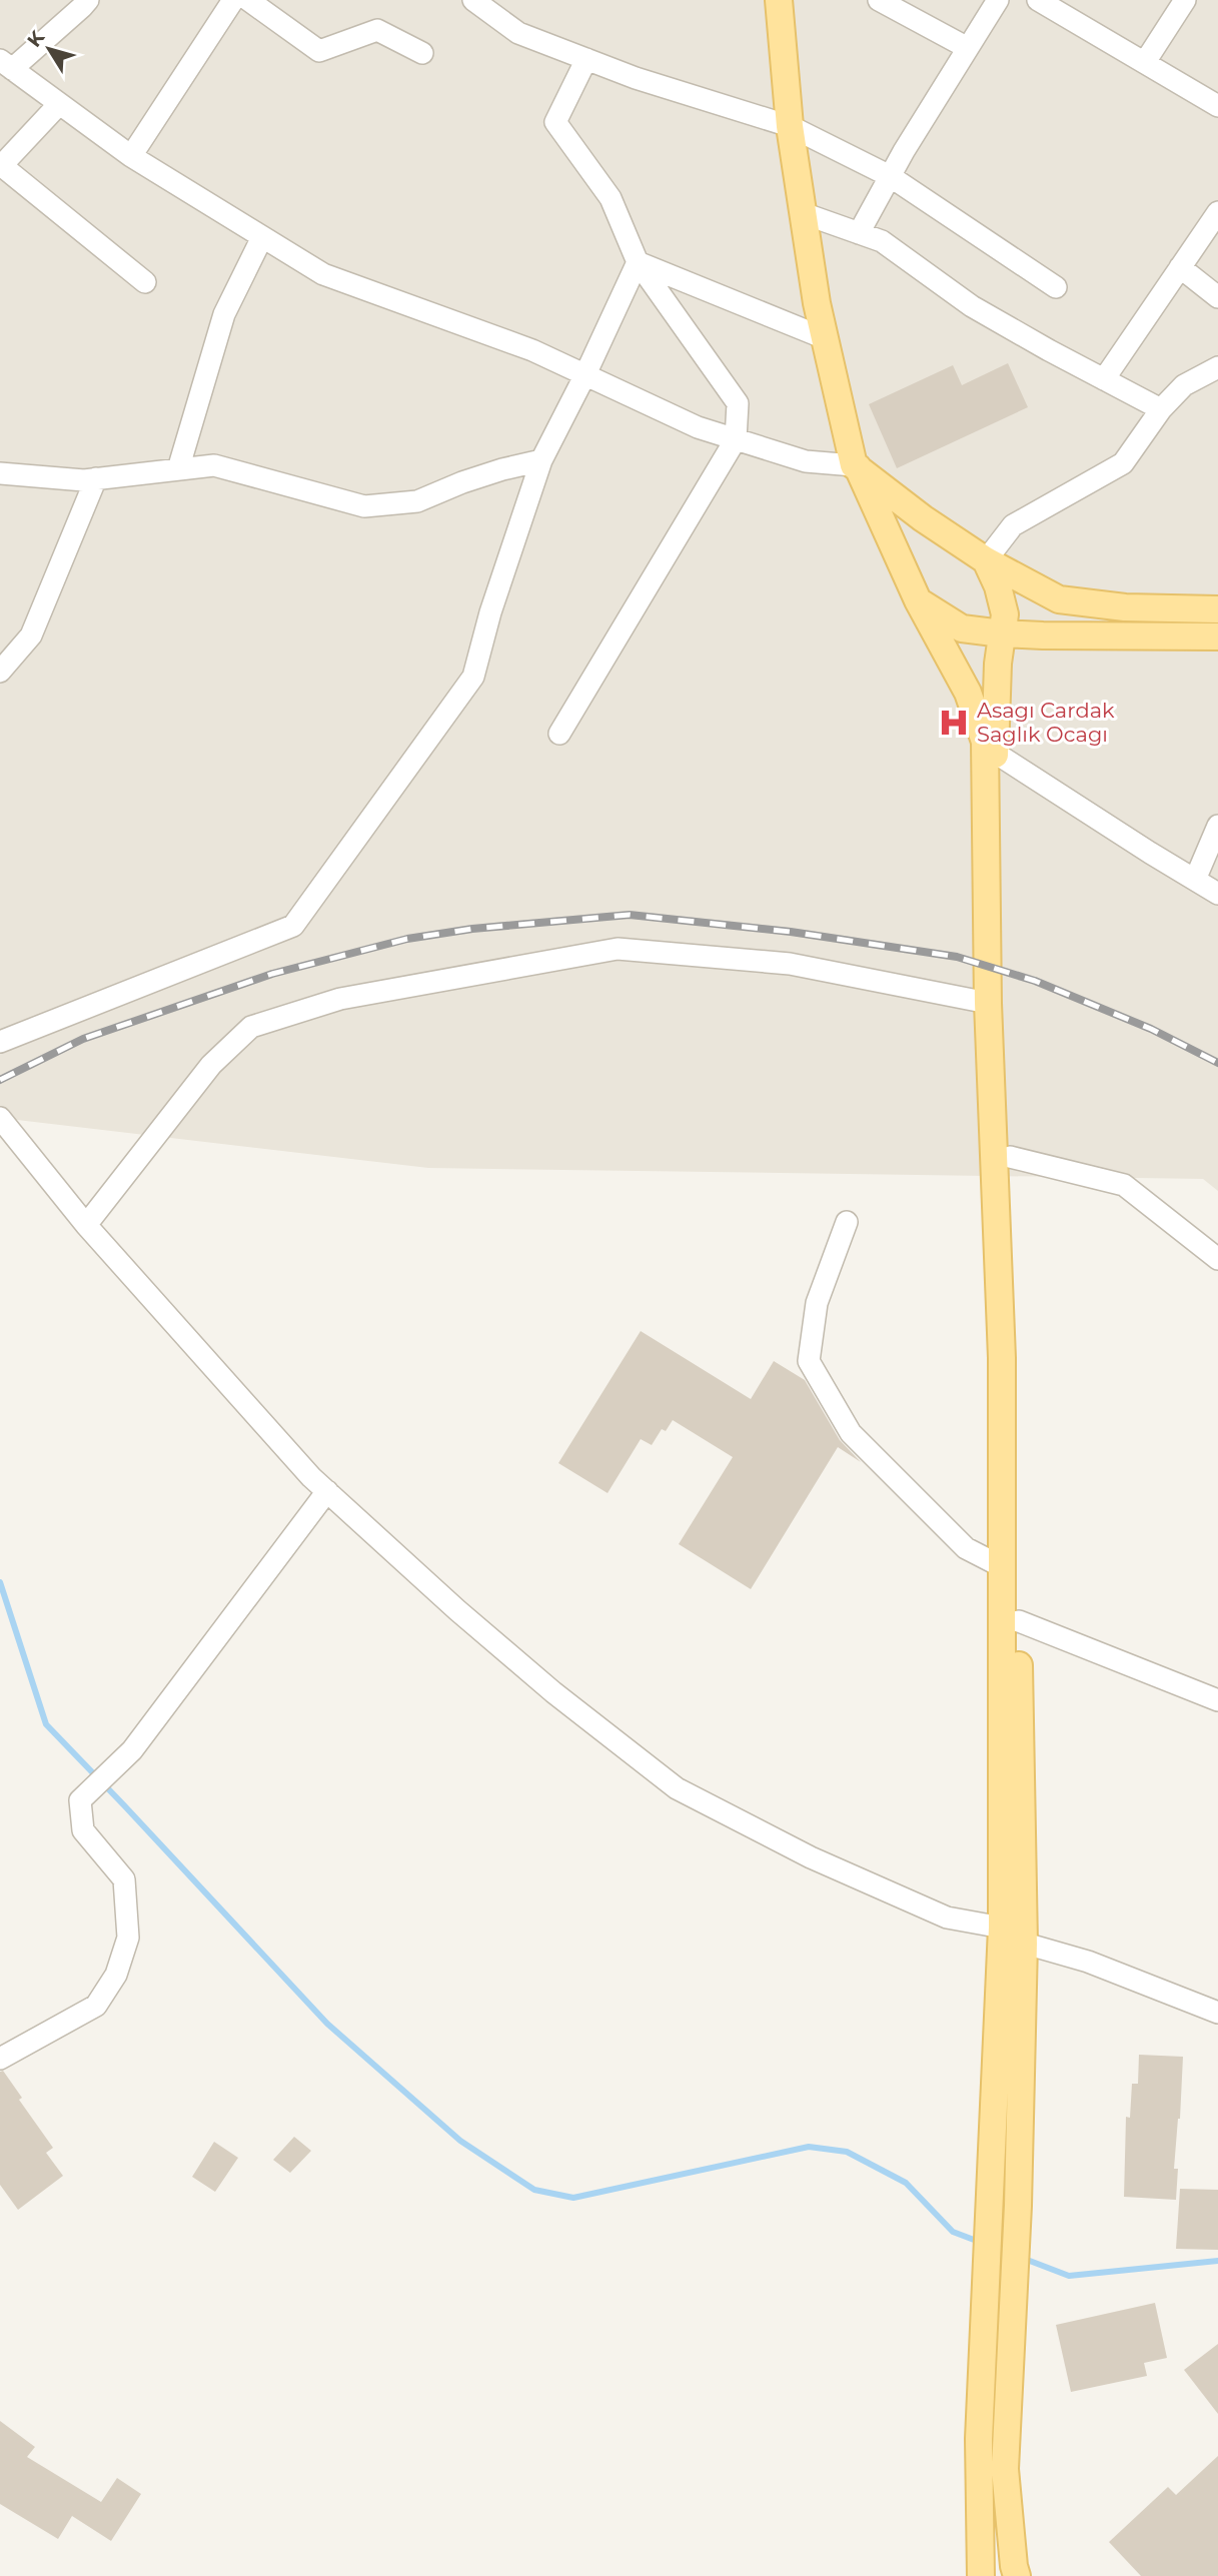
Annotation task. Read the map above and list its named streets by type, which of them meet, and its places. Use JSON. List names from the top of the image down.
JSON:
{
  "places": {
    "hospital": ["Asagı Cardak Saglık Ocagı"]
  },
  "north": "top left"
}
